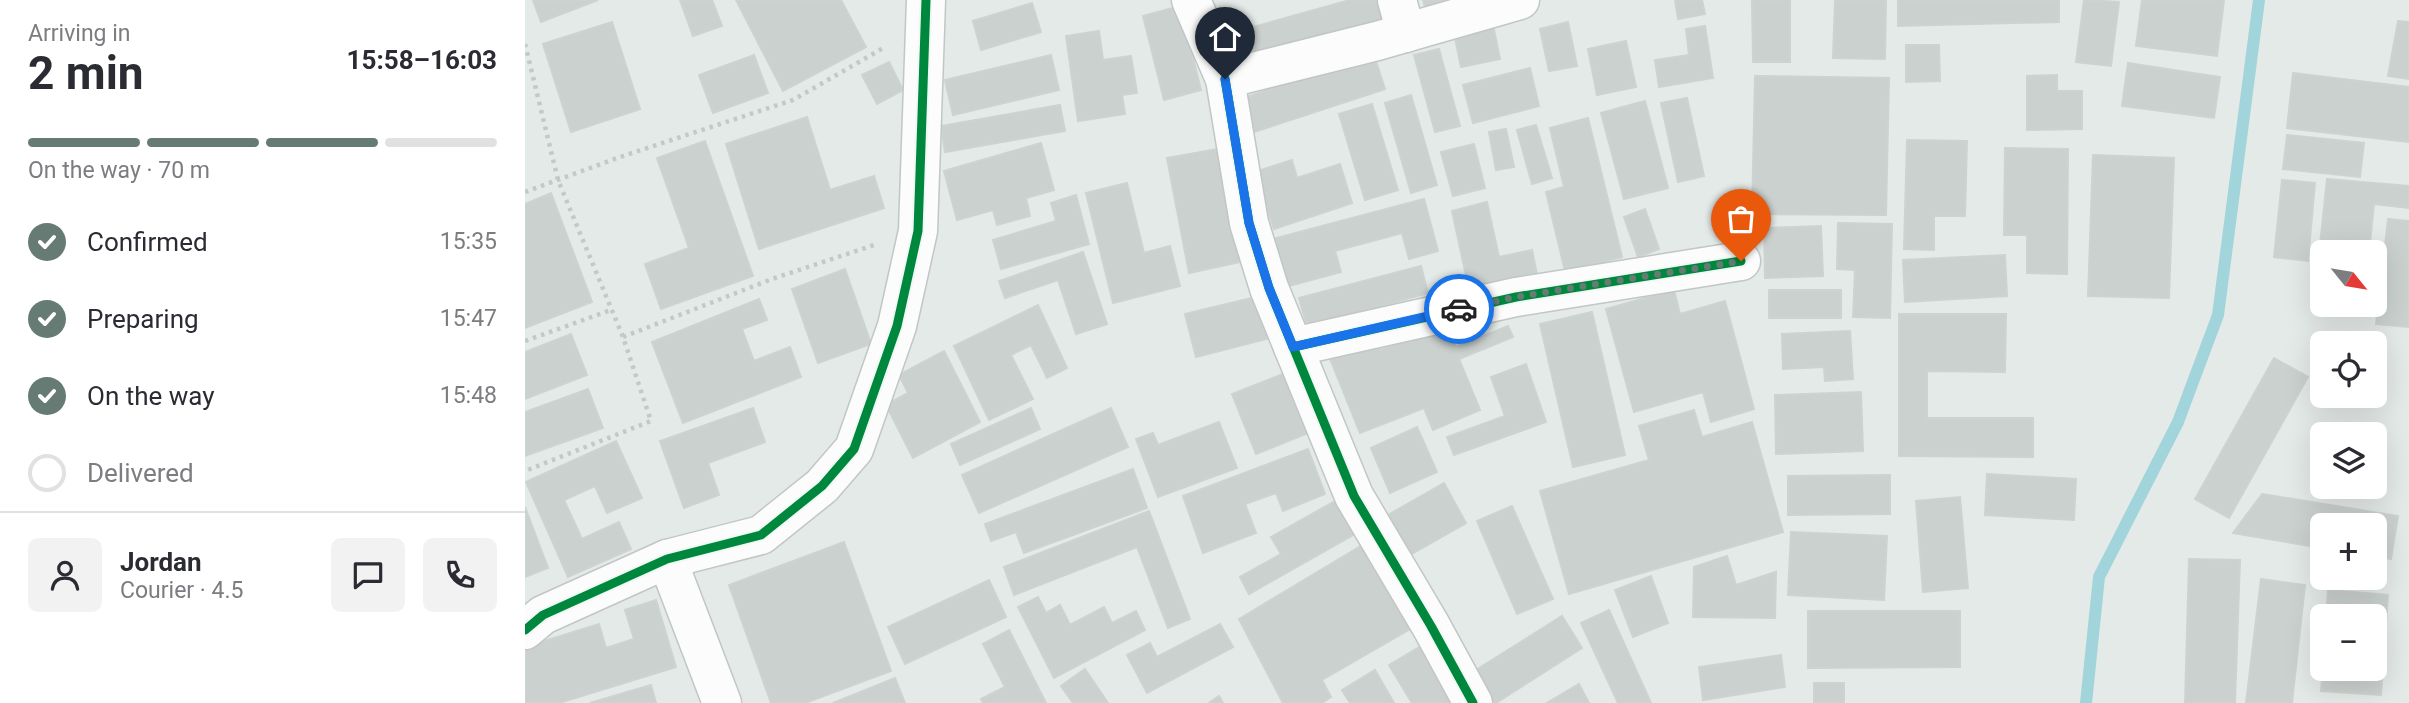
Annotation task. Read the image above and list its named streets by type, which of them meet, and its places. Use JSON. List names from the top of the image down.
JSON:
{
  "north": "bottom right",
  "page": {
    "heading": ["2 min", "Arriving in", "15:58–16:03"],
    "panel": ["Jordan", "Courier · 4.5"],
    "bar": "On the way · 70 m",
    "list": [
      ["Confirmed", "15:35"],
      ["Preparing", "15:47"],
      ["On the way", "15:48"],
      "Delivered"
    ],
    "map_buttons": ["+", "−"]
  }
}
